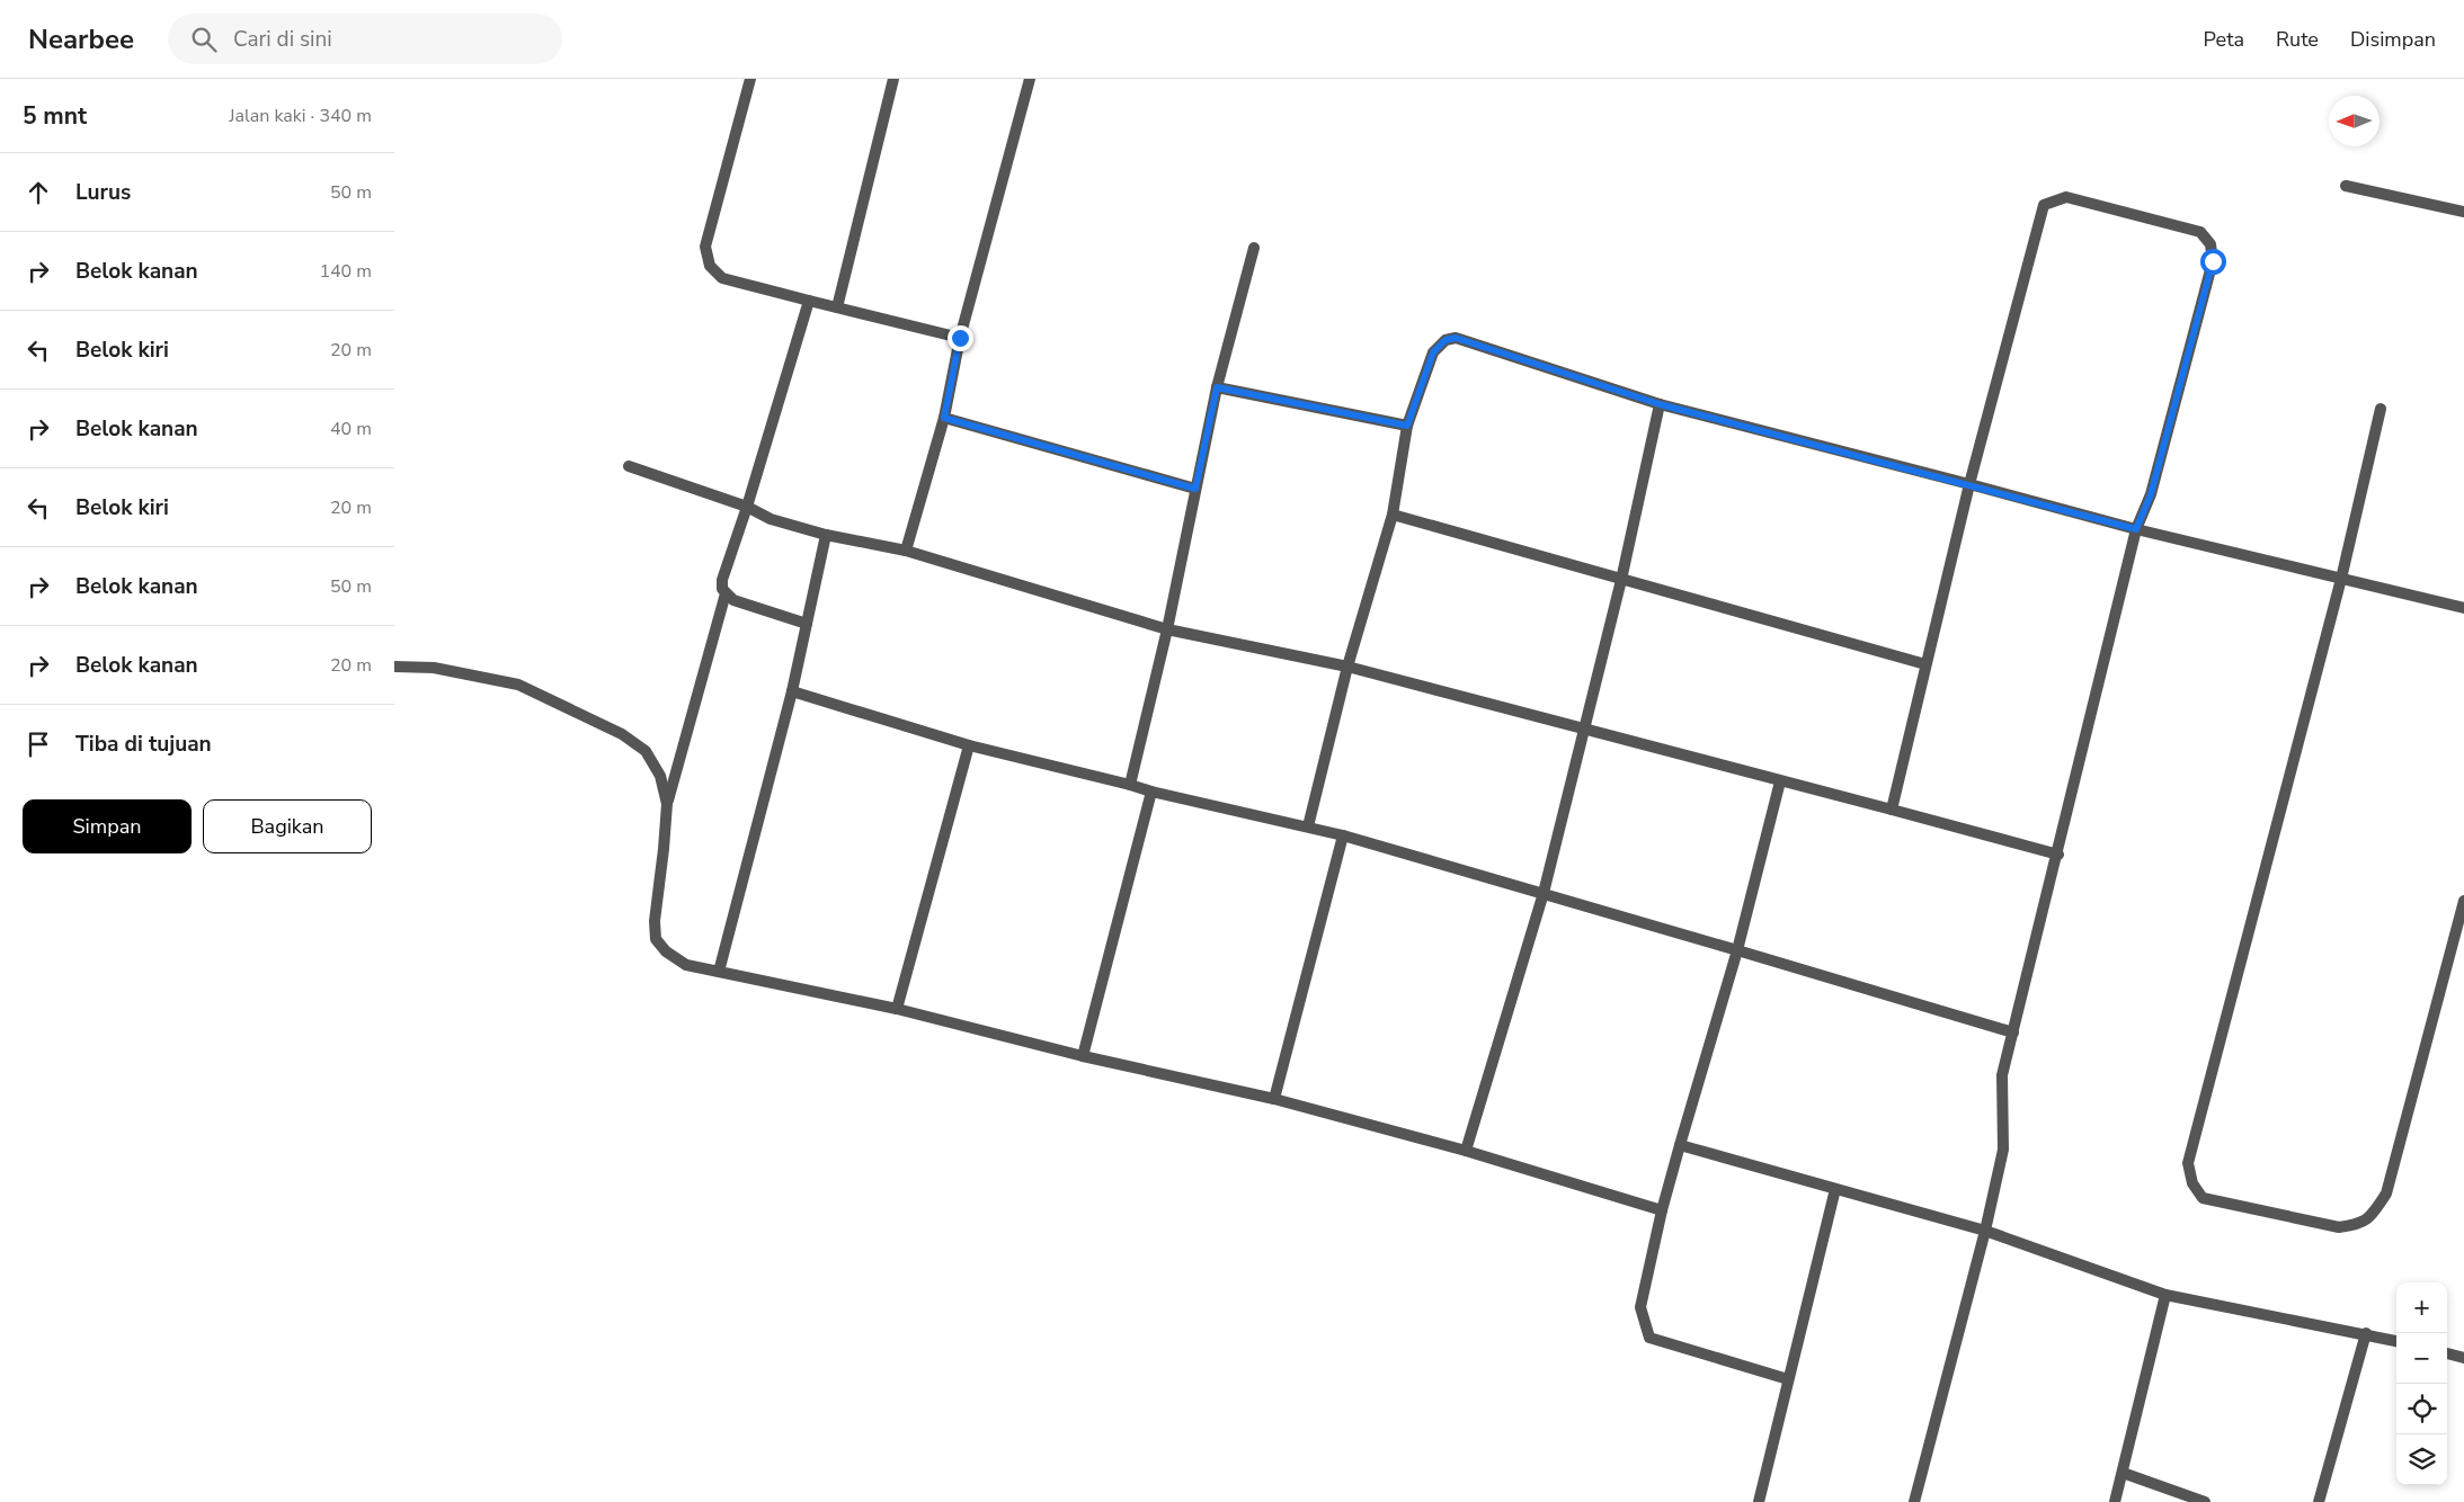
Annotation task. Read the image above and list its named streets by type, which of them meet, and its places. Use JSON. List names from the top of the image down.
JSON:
{
  "north": "left",
  "page": {
    "header": "Nearbee",
    "search": "Cari di sini",
    "nav": ["Peta", "Rute", "Disimpan"],
    "heading": ["5 mnt", "Jalan kaki · 340 m"],
    "list": [
      ["Lurus", "50 m"],
      ["Belok kanan", "140 m"],
      ["Belok kiri", "20 m"],
      ["Belok kanan", "40 m"],
      ["Belok kiri", "20 m"],
      ["Belok kanan", "50 m"],
      ["Belok kanan", "20 m"],
      "Tiba di tujuan"
    ],
    "buttons": ["Simpan", "Bagikan"],
    "map_buttons": ["+", "−"]
  }
}
